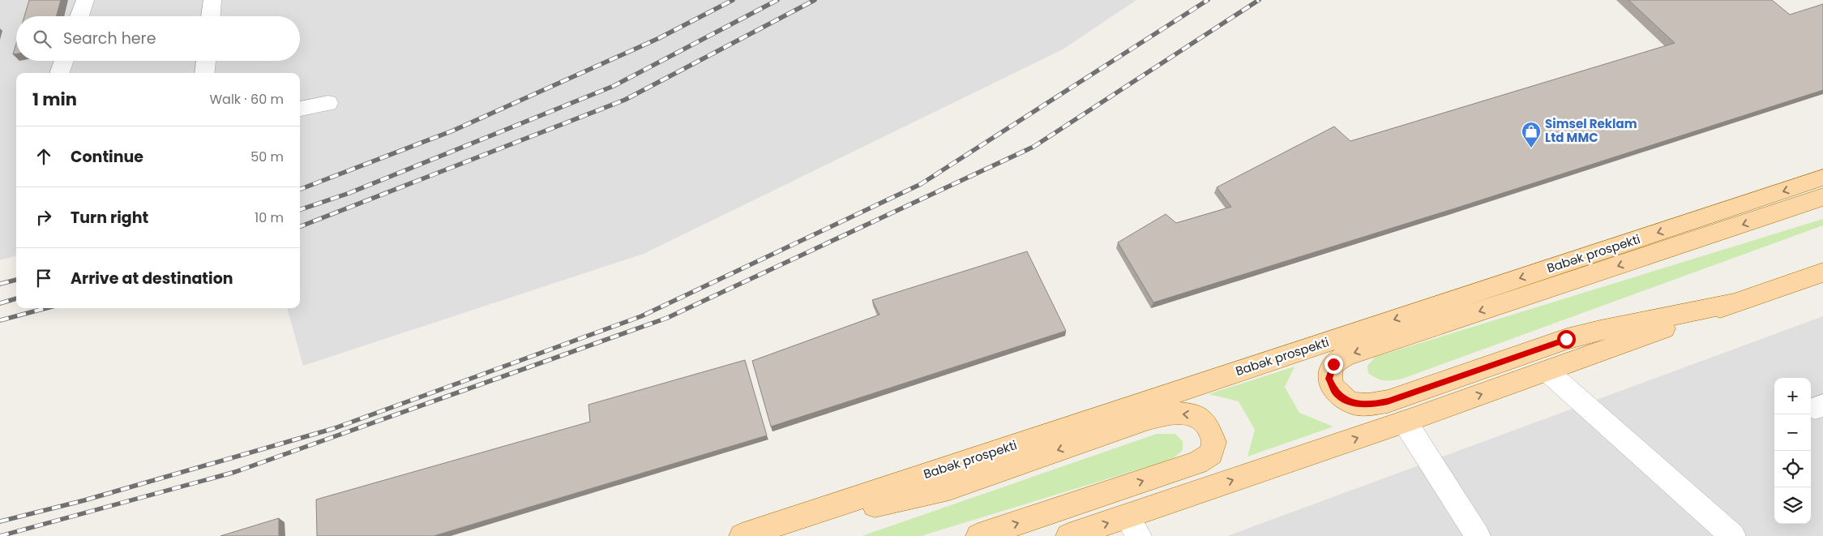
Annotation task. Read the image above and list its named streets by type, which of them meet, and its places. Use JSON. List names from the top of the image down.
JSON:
{
  "streets": {
    "main road": ["Babək prospekti"]
  },
  "places": {
    "shop": ["Simsel Reklam Ltd MMC"]
  },
  "page": {
    "search": "Search here",
    "heading": ["1 min", "Walk · 60 m"],
    "list": [
      ["Continue", "50 m"],
      ["Turn right", "10 m"],
      "Arrive at destination"
    ],
    "map_buttons": ["+", "−"]
  }
}
